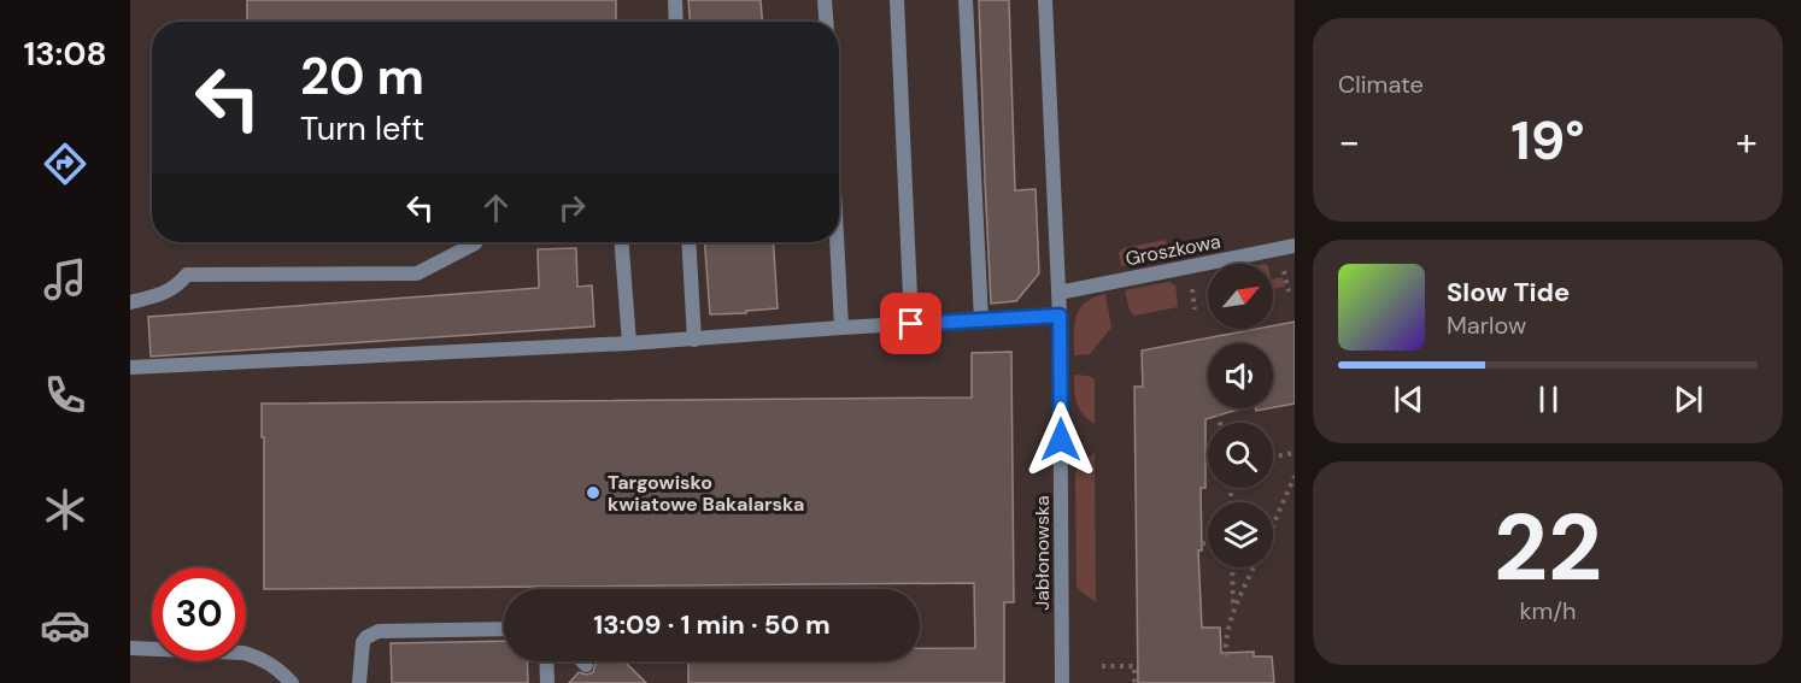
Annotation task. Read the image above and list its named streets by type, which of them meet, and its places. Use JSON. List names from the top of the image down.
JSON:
{
  "streets": {
    "street": ["Groszkowa", "Jabłonowska"]
  },
  "crossings": [
    ["Groszkowa", "Jabłonowska"]
  ],
  "places": ["Targowisko kwiatowe Bakalarska"],
  "north": "top right",
  "page": {
    "tabs": "13:08",
    "tile": [
      "Climate",
      ["22", "km/h"]
    ],
    "turn": ["20 m", "Turn left"],
    "heat": ["−", "19°", "+"],
    "song": ["Slow Tide", "Marlow"],
    "limit": "30",
    "trip": "13:09 · 1 min · 50 m"
  }
}
